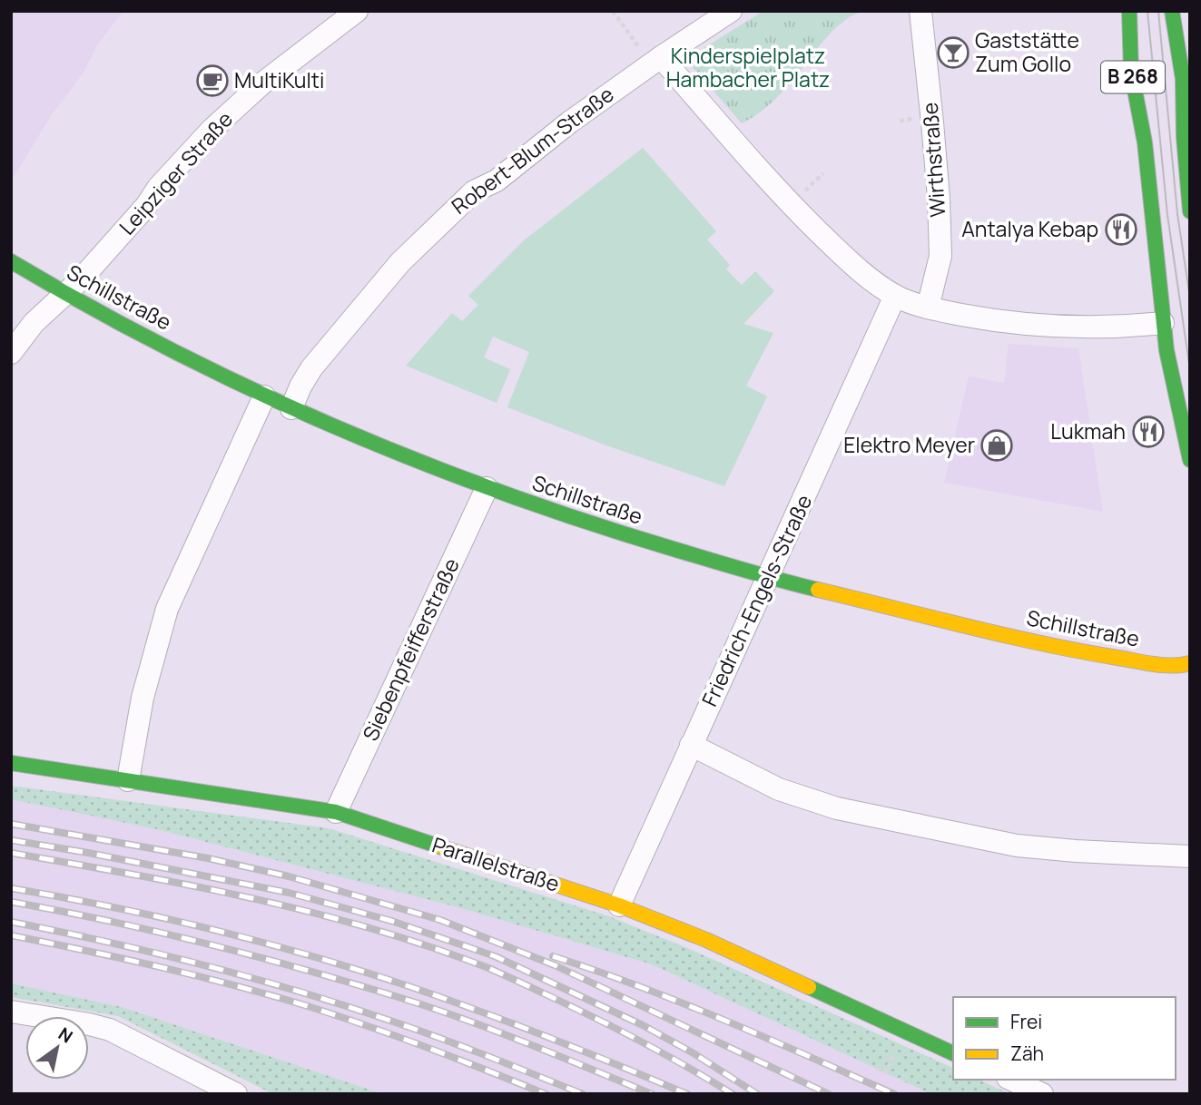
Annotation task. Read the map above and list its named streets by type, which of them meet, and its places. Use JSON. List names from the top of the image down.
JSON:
{
  "streets": {
    "street": [
      "B 268",
      "Robert-Blum-Straße",
      "Wirthstraße",
      "Leipziger Straße",
      "Schillstraße",
      "Friedrich-Engels-Straße",
      "Siebenpfeifferstraße",
      "Parallelstraße"
    ]
  },
  "crossings": [
    ["Robert-Blum-Straße", "Schillstraße"],
    ["Leipziger Straße", "Schillstraße"],
    ["Schillstraße", "Friedrich-Engels-Straße"],
    ["Schillstraße", "Siebenpfeifferstraße"],
    ["Friedrich-Engels-Straße", "Parallelstraße"],
    ["Siebenpfeifferstraße", "Parallelstraße"]
  ],
  "parks": ["Kinderspielplatz Hambacher Platz"],
  "places": {
    "bar": ["Gaststätte Zum Gollo"],
    "cafe": ["MultiKulti"],
    "restaurant": ["Antalya Kebap", "Lukmah"],
    "shop": ["Elektro Meyer"]
  },
  "legend": ["Frei", "Zäh"],
  "north": "top right"
}
